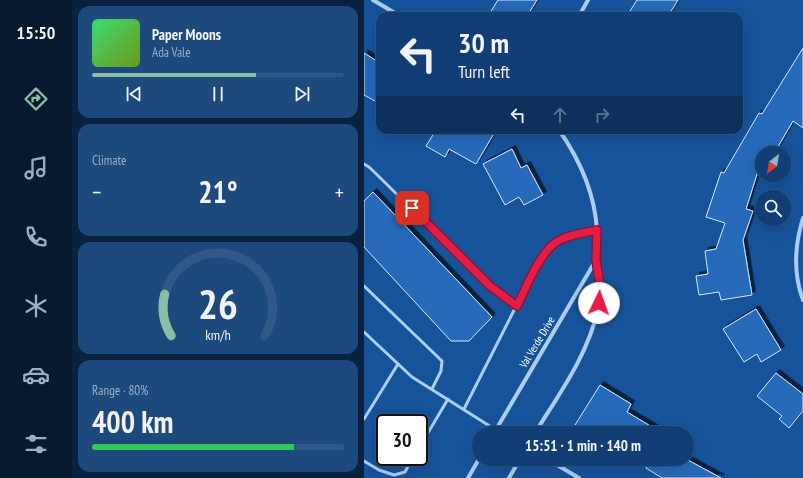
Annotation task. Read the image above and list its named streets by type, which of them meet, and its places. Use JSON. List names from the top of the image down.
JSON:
{
  "streets": {
    "street": ["Val Verde Drive"]
  },
  "north": "bottom left",
  "page": {
    "tabs": "15:50",
    "turn": ["30 m", "Turn left"],
    "song": ["Paper Moons", "Ada Vale"],
    "tile": [
      "Climate",
      ["Range · 80%", "400 km"]
    ],
    "heat": ["−", "21°", "+"],
    "limit": "30",
    "trip": "15:51 · 1 min · 140 m",
    "gauge": ["26", "km/h"]
  }
}
